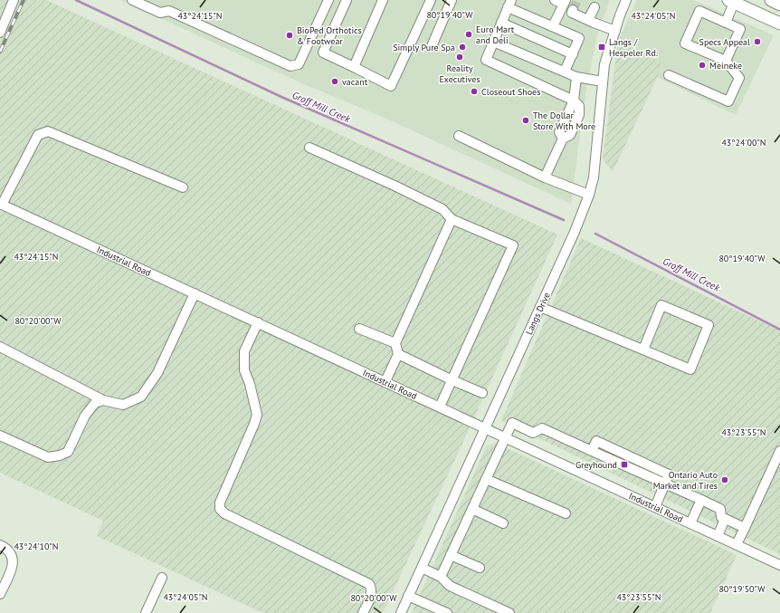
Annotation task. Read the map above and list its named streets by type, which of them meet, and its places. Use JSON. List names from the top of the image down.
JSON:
{
  "streets": {
    "street": ["Industrial Road", "Langs Drive"]
  },
  "crossings": [
    ["Industrial Road", "Langs Drive"]
  ],
  "water": ["Groff Mill Creek"],
  "places": {
    "other": [
      "Euro Mart and Deli",
      "BioPed Orthotics & Footwear",
      "Specs Appeal",
      "Simply Pure Spa",
      "Reality Executives",
      "Meineke",
      "vacant",
      "Closeout Shoes",
      "The Dollar Store With More",
      "Ontario Auto Market and Tires"
    ],
    "transit": ["Langs / Hespeler Rd.", "Greyhound"]
  },
  "coordinates": [
    "80°19'40\"W",
    "43°24'15\"N",
    "43°24'05\"N",
    "43°24'00\"N",
    "80°20'00\"W",
    "43°23'55\"N",
    "43°24'10\"N",
    "80°19'50\"W"
  ]
}
